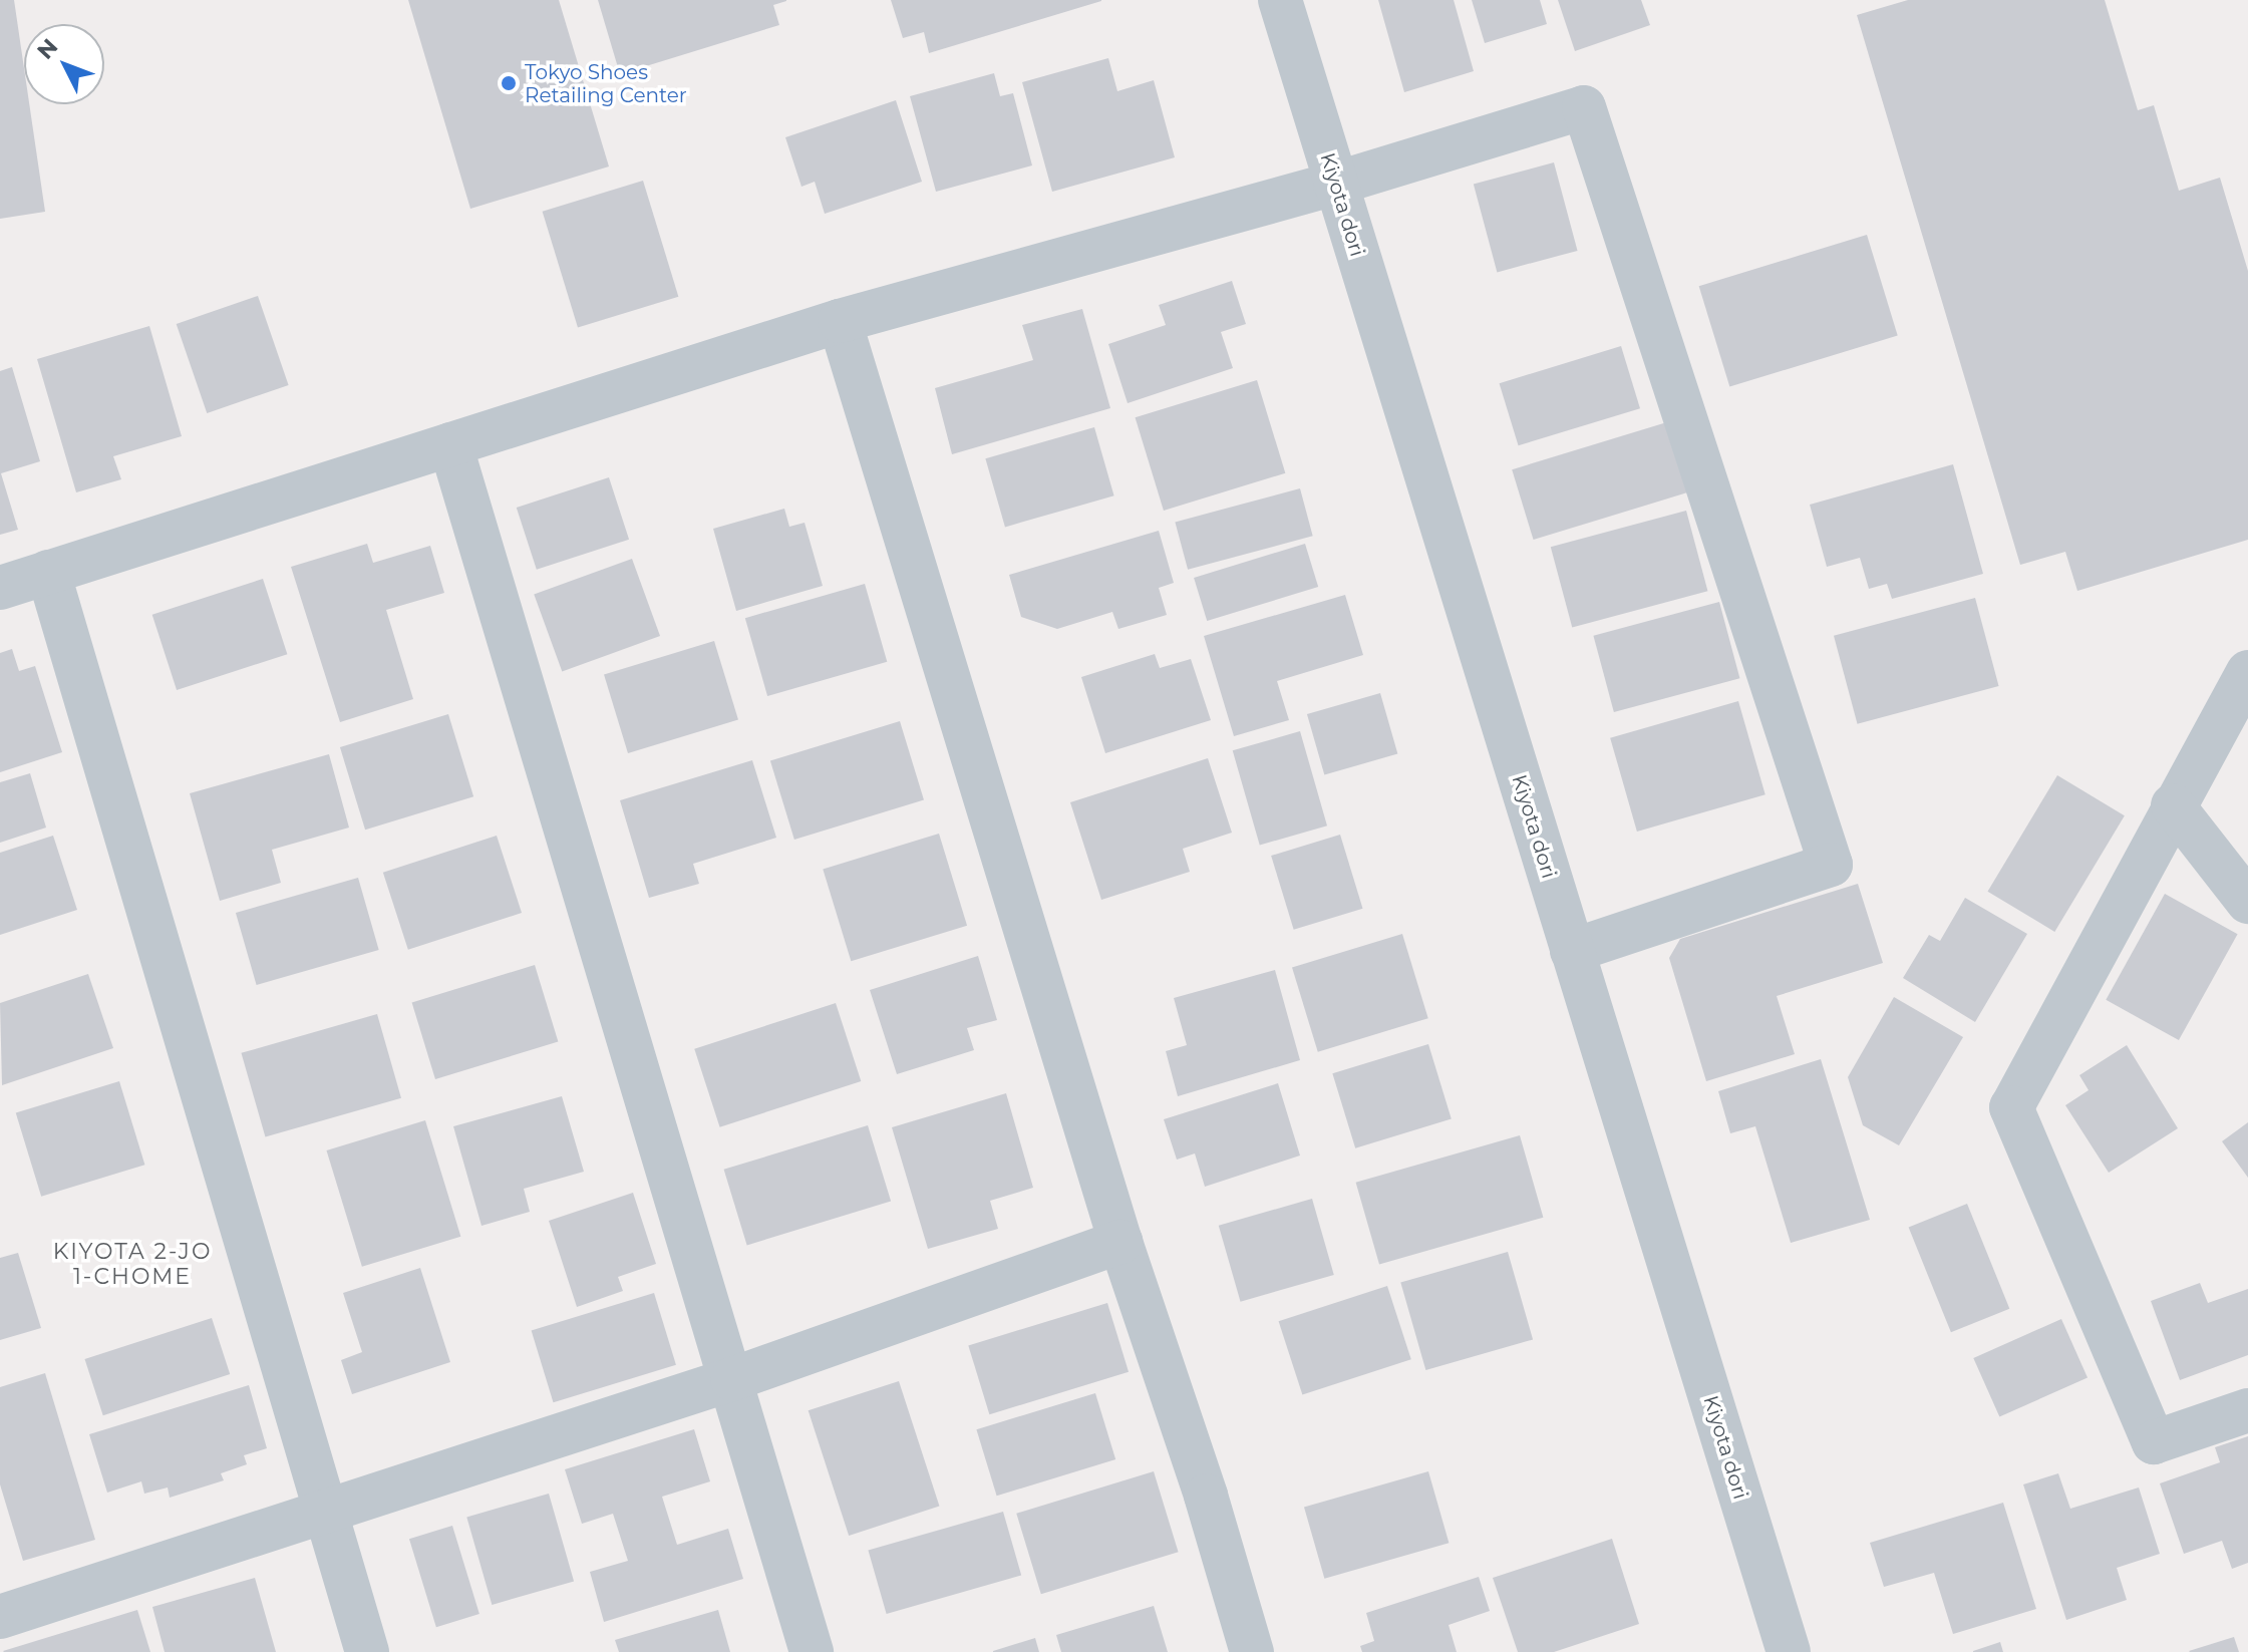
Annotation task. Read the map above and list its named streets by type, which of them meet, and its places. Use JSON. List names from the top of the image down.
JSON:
{
  "streets": {
    "street": ["Kiyota dori"]
  },
  "districts": ["KIYOTA 2-JO 1-CHOME"],
  "places": ["Tokyo Shoes Retailing Center"],
  "north": "top left"
}
